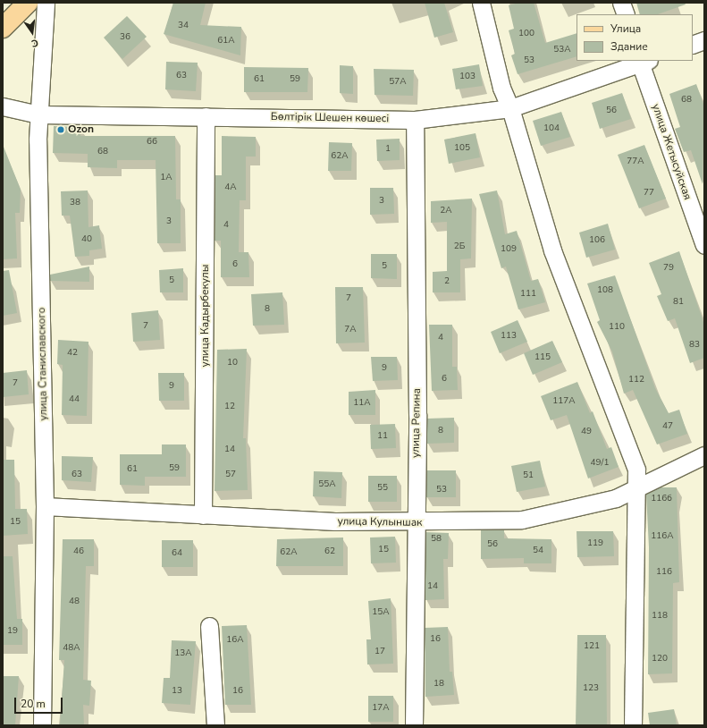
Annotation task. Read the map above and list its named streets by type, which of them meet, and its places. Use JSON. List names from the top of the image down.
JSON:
{
  "streets": {
    "street": [
      "Бөлтірік Шешен көшесі",
      "улица Жетысуйская",
      "улица Кадырбекулы",
      "улица Станиславского",
      "улица Репина",
      "улица Кулыншак"
    ]
  },
  "crossings": [
    ["Бөлтірік Шешен көшесі", "улица Жетысуйская"],
    ["Бөлтірік Шешен көшесі", "улица Кадырбекулы"],
    ["Бөлтірік Шешен көшесі", "улица Станиславского"],
    ["Бөлтірік Шешен көшесі", "улица Репина"],
    ["улица Кадырбекулы", "улица Кулыншак"],
    ["улица Станиславского", "улица Кулыншак"],
    ["улица Репина", "улица Кулыншак"]
  ],
  "places": ["Ozon"],
  "house_numbers": [
    "34",
    "100",
    "36",
    "61А",
    "53А",
    "53",
    "63",
    "103",
    "61",
    "59",
    "57А",
    "68",
    "56",
    "104",
    "66",
    "105",
    "1",
    "68",
    "62А",
    "77А",
    "1А",
    "4А",
    "77",
    "3",
    "38",
    "2А",
    "3",
    "4",
    "40",
    "106",
    "2Б",
    "109",
    "6",
    "5",
    "79",
    "5",
    "2",
    "108",
    "111",
    "7",
    "81",
    "8",
    "7",
    "110",
    "7А",
    "113",
    "4",
    "83",
    "42",
    "115",
    "10",
    "9",
    "6",
    "112",
    "7",
    "9",
    "44",
    "117А",
    "11А",
    "12",
    "47",
    "8",
    "49",
    "11",
    "14",
    "49/1",
    "59",
    "61",
    "63",
    "57",
    "51",
    "55А",
    "55",
    "53",
    "116б",
    "15",
    "116А",
    "58",
    "119",
    "56",
    "15",
    "54",
    "46",
    "62",
    "62А",
    "64",
    "116",
    "14",
    "48",
    "15А",
    "118",
    "19",
    "16",
    "16А",
    "121",
    "48А",
    "17",
    "13А",
    "120",
    "18",
    "123",
    "13",
    "16",
    "17А"
  ],
  "legend": ["Улица", "Здание"],
  "scale_bar": "20 m",
  "north": "bottom"
}
